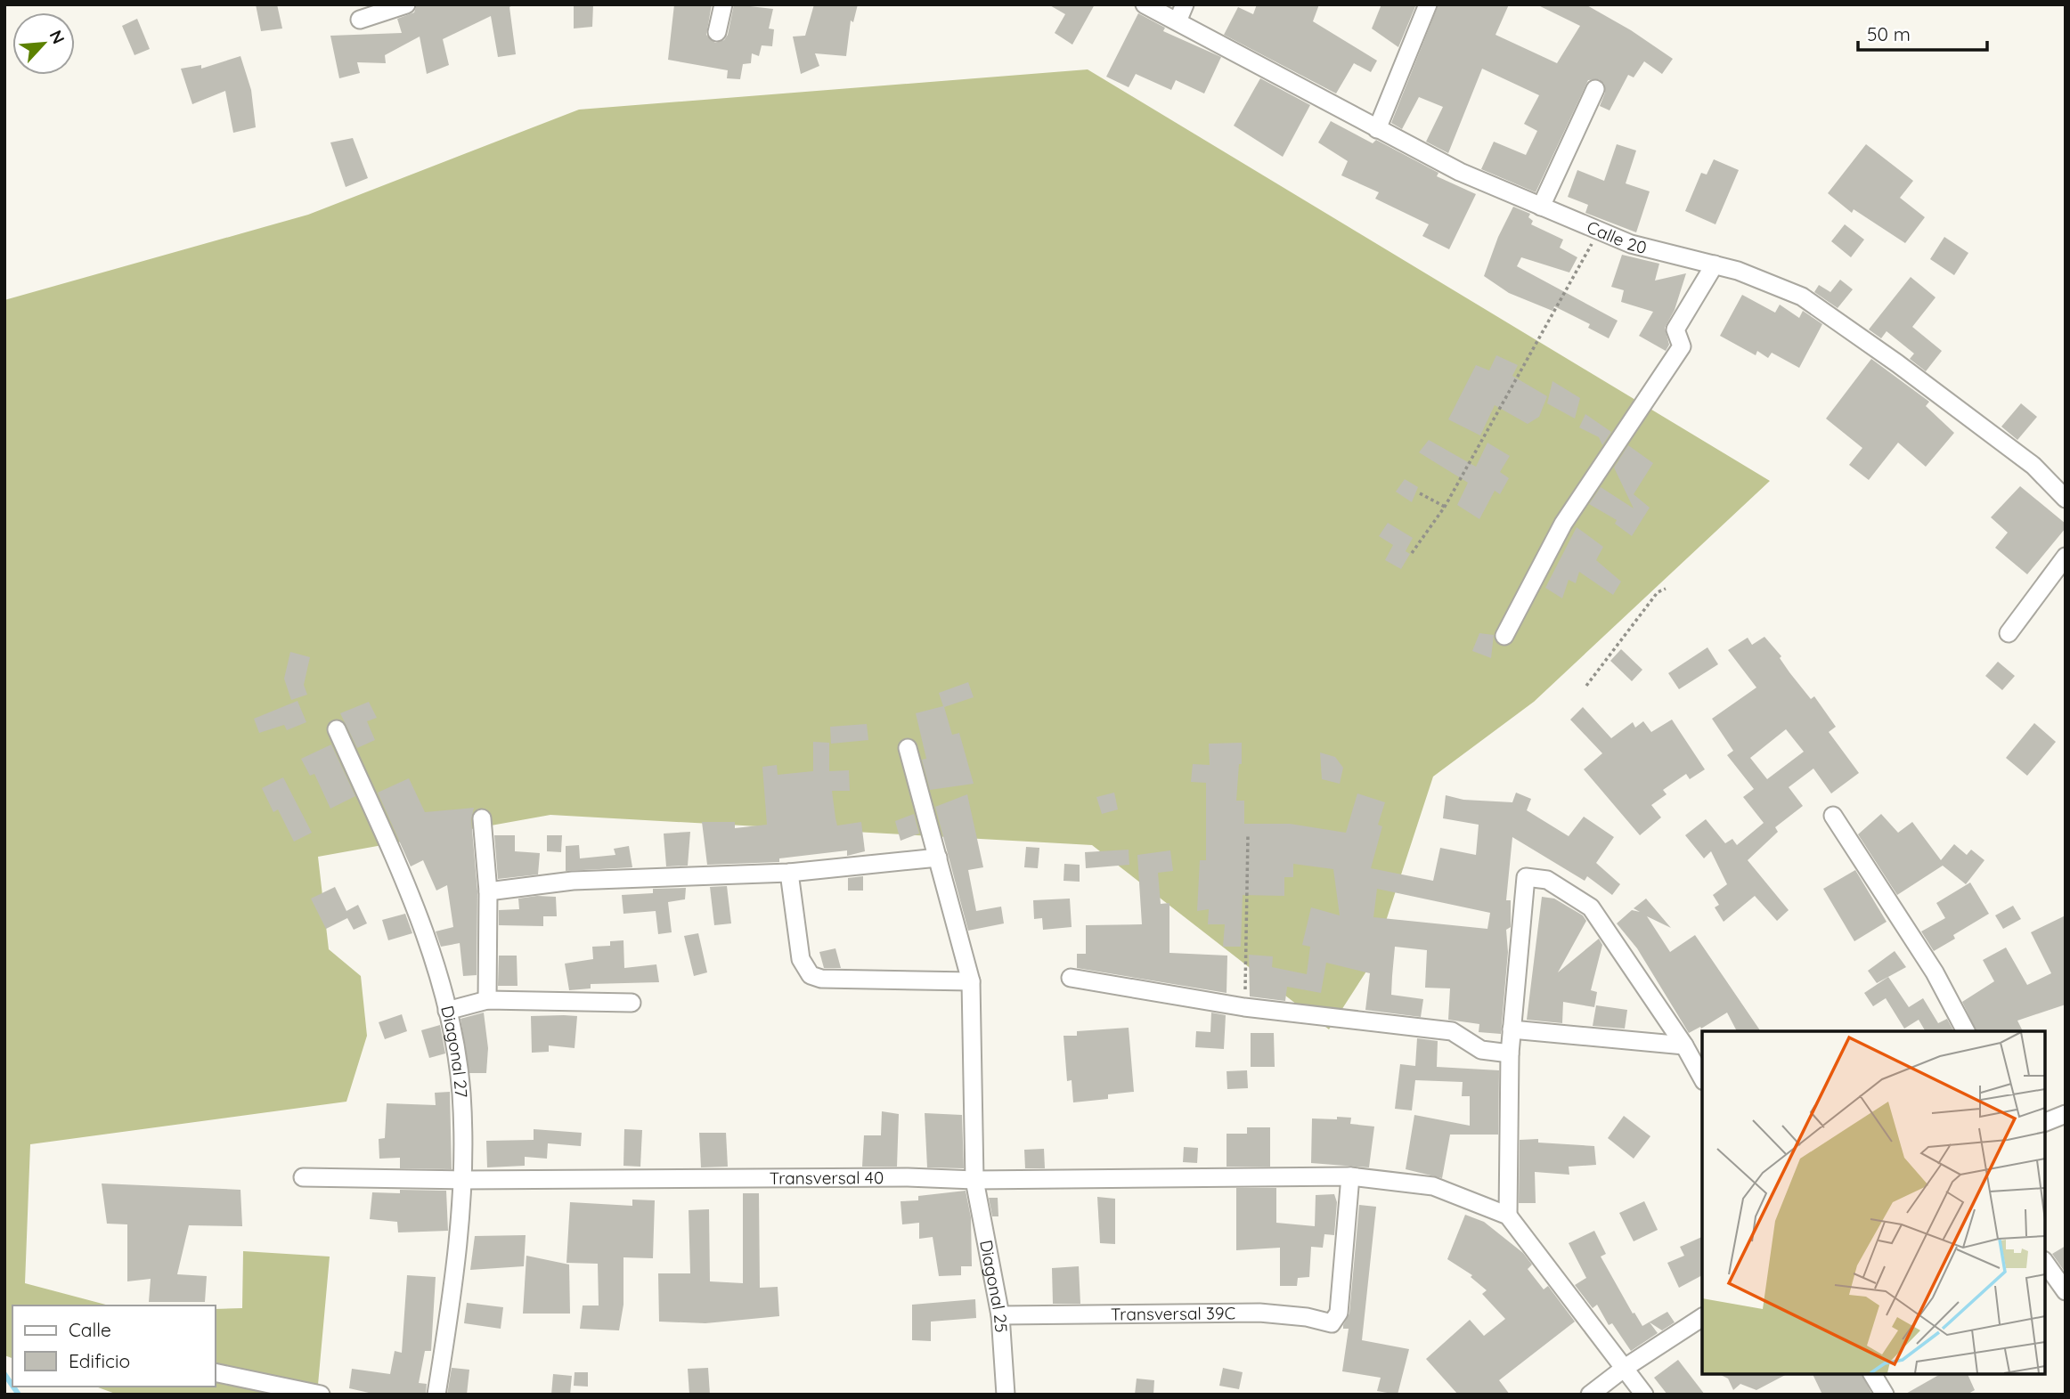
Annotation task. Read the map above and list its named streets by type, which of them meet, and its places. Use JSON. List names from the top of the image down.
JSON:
{
  "streets": {
    "street": [
      "Calle 20",
      "Diagonal 27",
      "Transversal 40",
      "Diagonal 25",
      "Transversal 39C"
    ]
  },
  "crossings": [
    ["Diagonal 27", "Transversal 40"],
    ["Transversal 40", "Diagonal 25"],
    ["Transversal 40", "Transversal 39C"],
    ["Diagonal 25", "Transversal 39C"]
  ],
  "legend": ["Calle", "Edificio"],
  "scale_bar": "50 m",
  "north": "top right"
}
